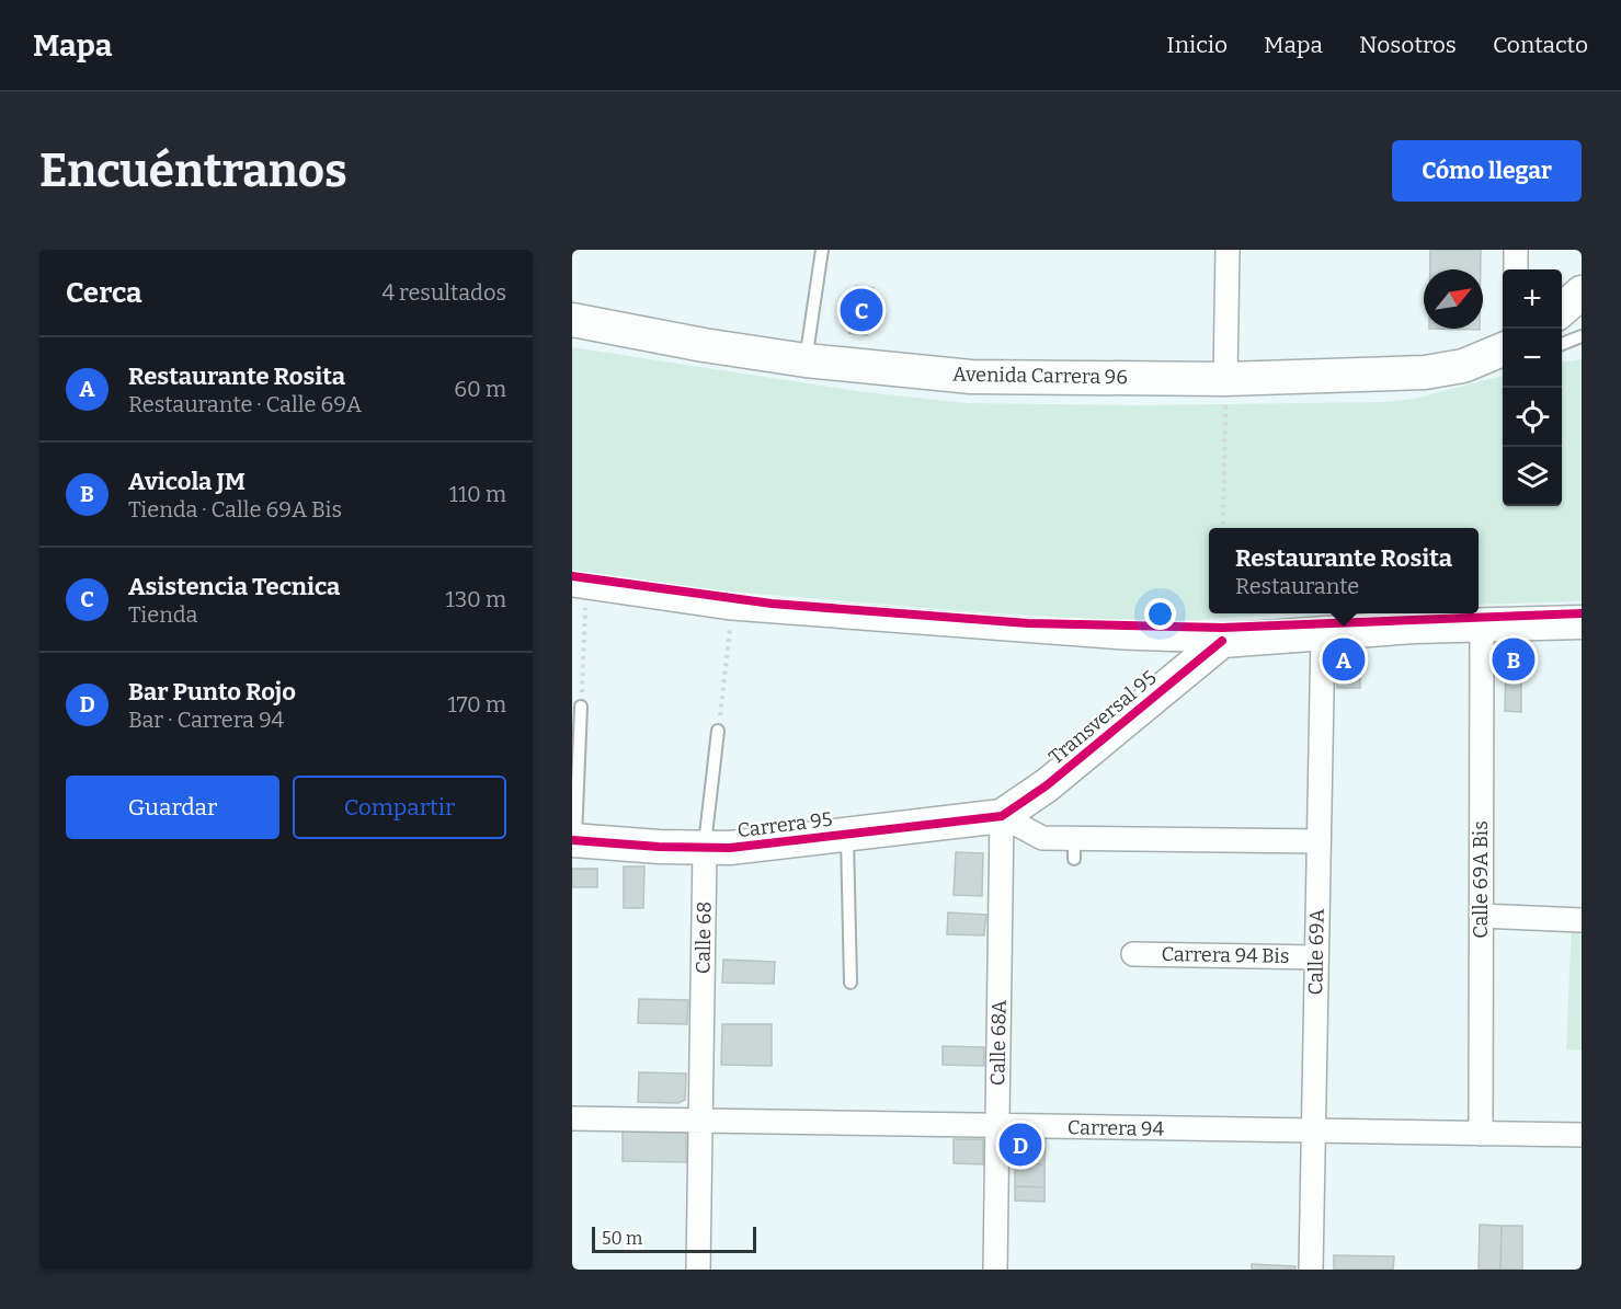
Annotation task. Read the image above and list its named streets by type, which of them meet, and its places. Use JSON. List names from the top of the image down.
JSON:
{
  "streets": {
    "main road": ["Avenida Carrera 96", "Transversal 95", "Carrera 95"],
    "street": [
      "Calle 69A Bis",
      "Calle 68",
      "Calle 69A",
      "Carrera 94 Bis",
      "Calle 68A",
      "Carrera 94"
    ]
  },
  "crossings": [
    ["Transversal 95", "Carrera 95"],
    ["Transversal 95", "Calle 68A"],
    ["Carrera 95", "Calle 68"],
    ["Carrera 95", "Calle 68A"],
    ["Calle 69A Bis", "Carrera 94"],
    ["Calle 68", "Carrera 94"],
    ["Calle 69A", "Carrera 94 Bis"],
    ["Calle 69A", "Carrera 94"],
    ["Calle 68A", "Carrera 94"]
  ],
  "scale_bar": "50 m",
  "north": "top right",
  "page": {
    "header": "Mapa",
    "nav": [
      "Inicio",
      "Mapa",
      "Nosotros",
      "Contacto"
    ],
    "buttons": [
      "Cómo llegar",
      ["Guardar", "Compartir"]
    ],
    "title": "Encuéntranos",
    "heading": ["Cerca", "4 resultados"],
    "map_buttons": ["+", "−"],
    "pins": [
      "C",
      "A",
      "B",
      "D"
    ],
    "list": [
      {
        "mark": "A",
        "name": "Restaurante Rosita",
        "note": "Restaurante · Calle 69A",
        "value": "60 m"
      },
      {
        "mark": "B",
        "name": "Avicola JM",
        "note": "Tienda · Calle 69A Bis",
        "value": "110 m"
      },
      {
        "mark": "C",
        "name": "Asistencia Tecnica",
        "note": "Tienda",
        "value": "130 m"
      },
      {
        "mark": "D",
        "name": "Bar Punto Rojo",
        "note": "Bar · Carrera 94",
        "value": "170 m"
      }
    ],
    "popup": ["Restaurante Rosita", "Restaurante"],
    "scale": "50 m"
  }
}
